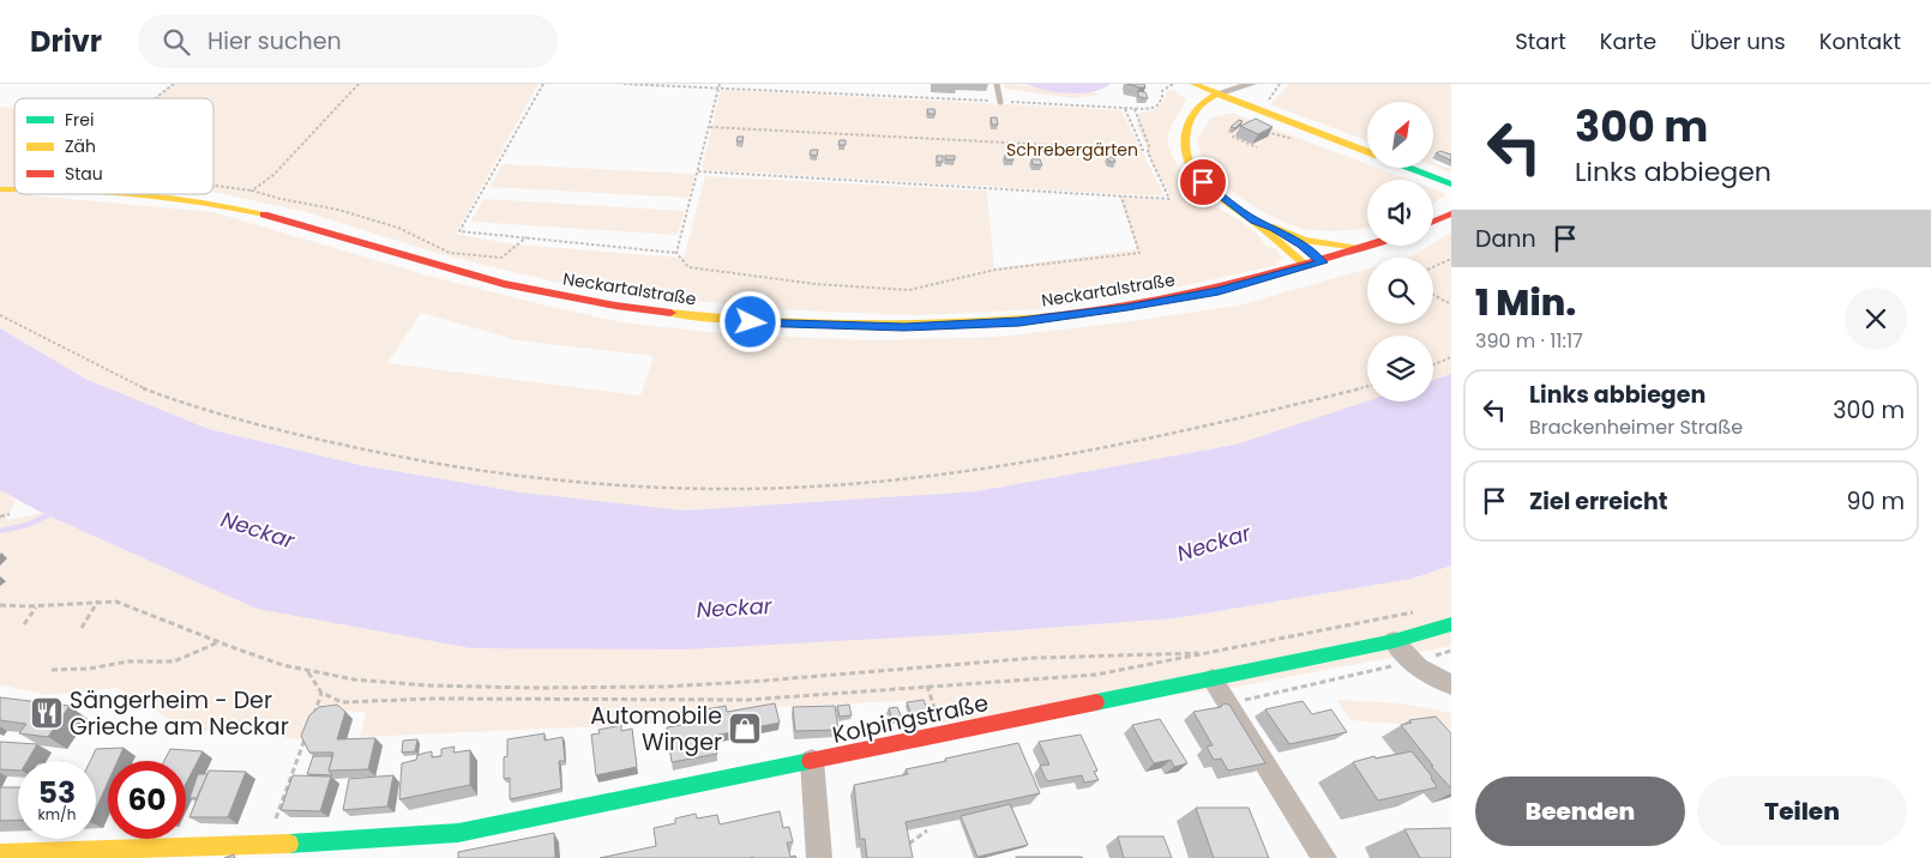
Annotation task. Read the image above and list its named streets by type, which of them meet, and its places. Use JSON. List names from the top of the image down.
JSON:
{
  "streets": {
    "main road": ["Neckartalstraße", "Kolpingstraße"]
  },
  "water": ["Neckar"],
  "parks": ["Schrebergärten"],
  "places": {
    "restaurant": ["Sängerheim - Der Grieche am Neckar"],
    "shop": ["Automobile Winger"]
  },
  "legend": ["Frei", "Zäh", "Stau"],
  "north": "top right",
  "page": {
    "header": "Drivr",
    "search": "Hier suchen",
    "nav": [
      "Start",
      "Karte",
      "Über uns",
      "Kontakt"
    ],
    "turn": ["300 m", "Links abbiegen"],
    "then": "Dann",
    "heading": ["1 Min.", "390 m · 11:17"],
    "list": [
      {
        "name": "Links abbiegen",
        "note": "Brackenheimer Straße",
        "value": "300 m"
      },
      {
        "name": "Ziel erreicht",
        "value": "90 m"
      }
    ],
    "speed": "53 km/h",
    "limit": "60",
    "buttons": ["Beenden", "Teilen"]
  }
}
